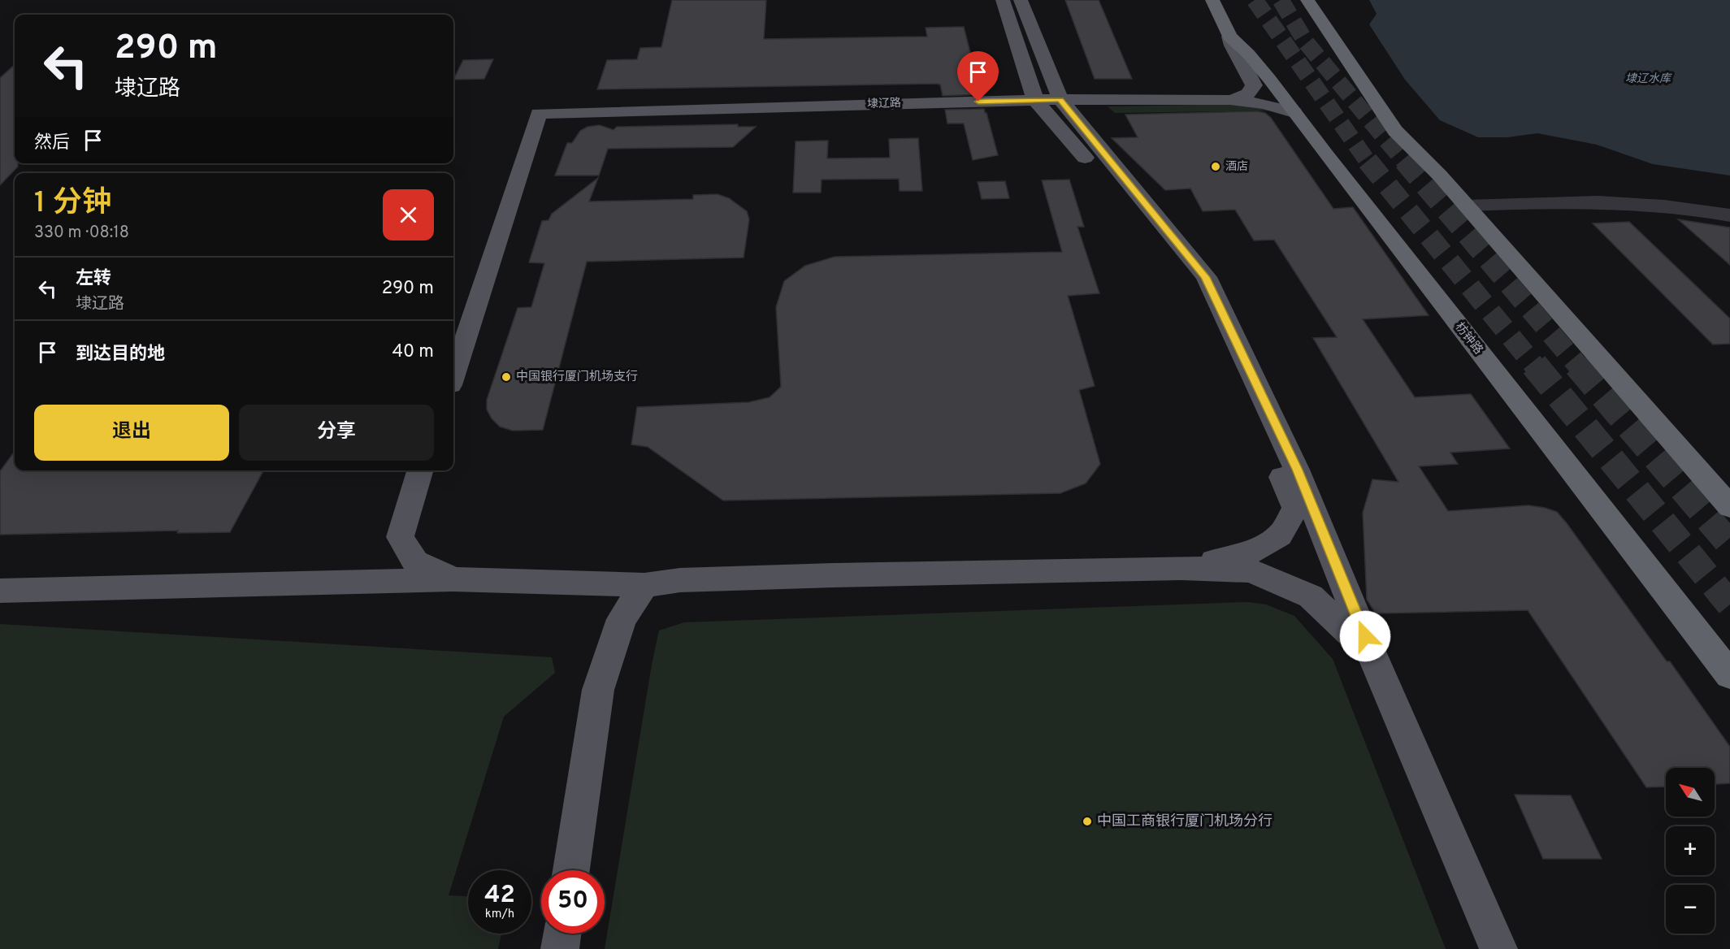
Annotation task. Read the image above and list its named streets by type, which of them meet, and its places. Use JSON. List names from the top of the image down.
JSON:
{
  "streets": {
    "highway": ["枋钟路"],
    "main road": ["埭辽路"]
  },
  "crossings": [
    ["埭辽路", "枋钟路"]
  ],
  "water": ["埭辽水库"],
  "places": ["酒店", "中国银行厦门机场支行", "中国工商银行厦门机场分行"],
  "north": "top left",
  "page": {
    "turn": ["290 m", "埭辽路"],
    "then": "然后",
    "heading": ["1 分钟", "330 m · 08:18"],
    "list": [
      {
        "name": "左转",
        "note": "埭辽路",
        "value": "290 m"
      },
      {
        "name": "到达目的地",
        "value": "40 m"
      }
    ],
    "buttons": ["退出", "分享"],
    "map_buttons": ["+", "−"],
    "speed": "42 km/h",
    "limit": "50"
  }
}
